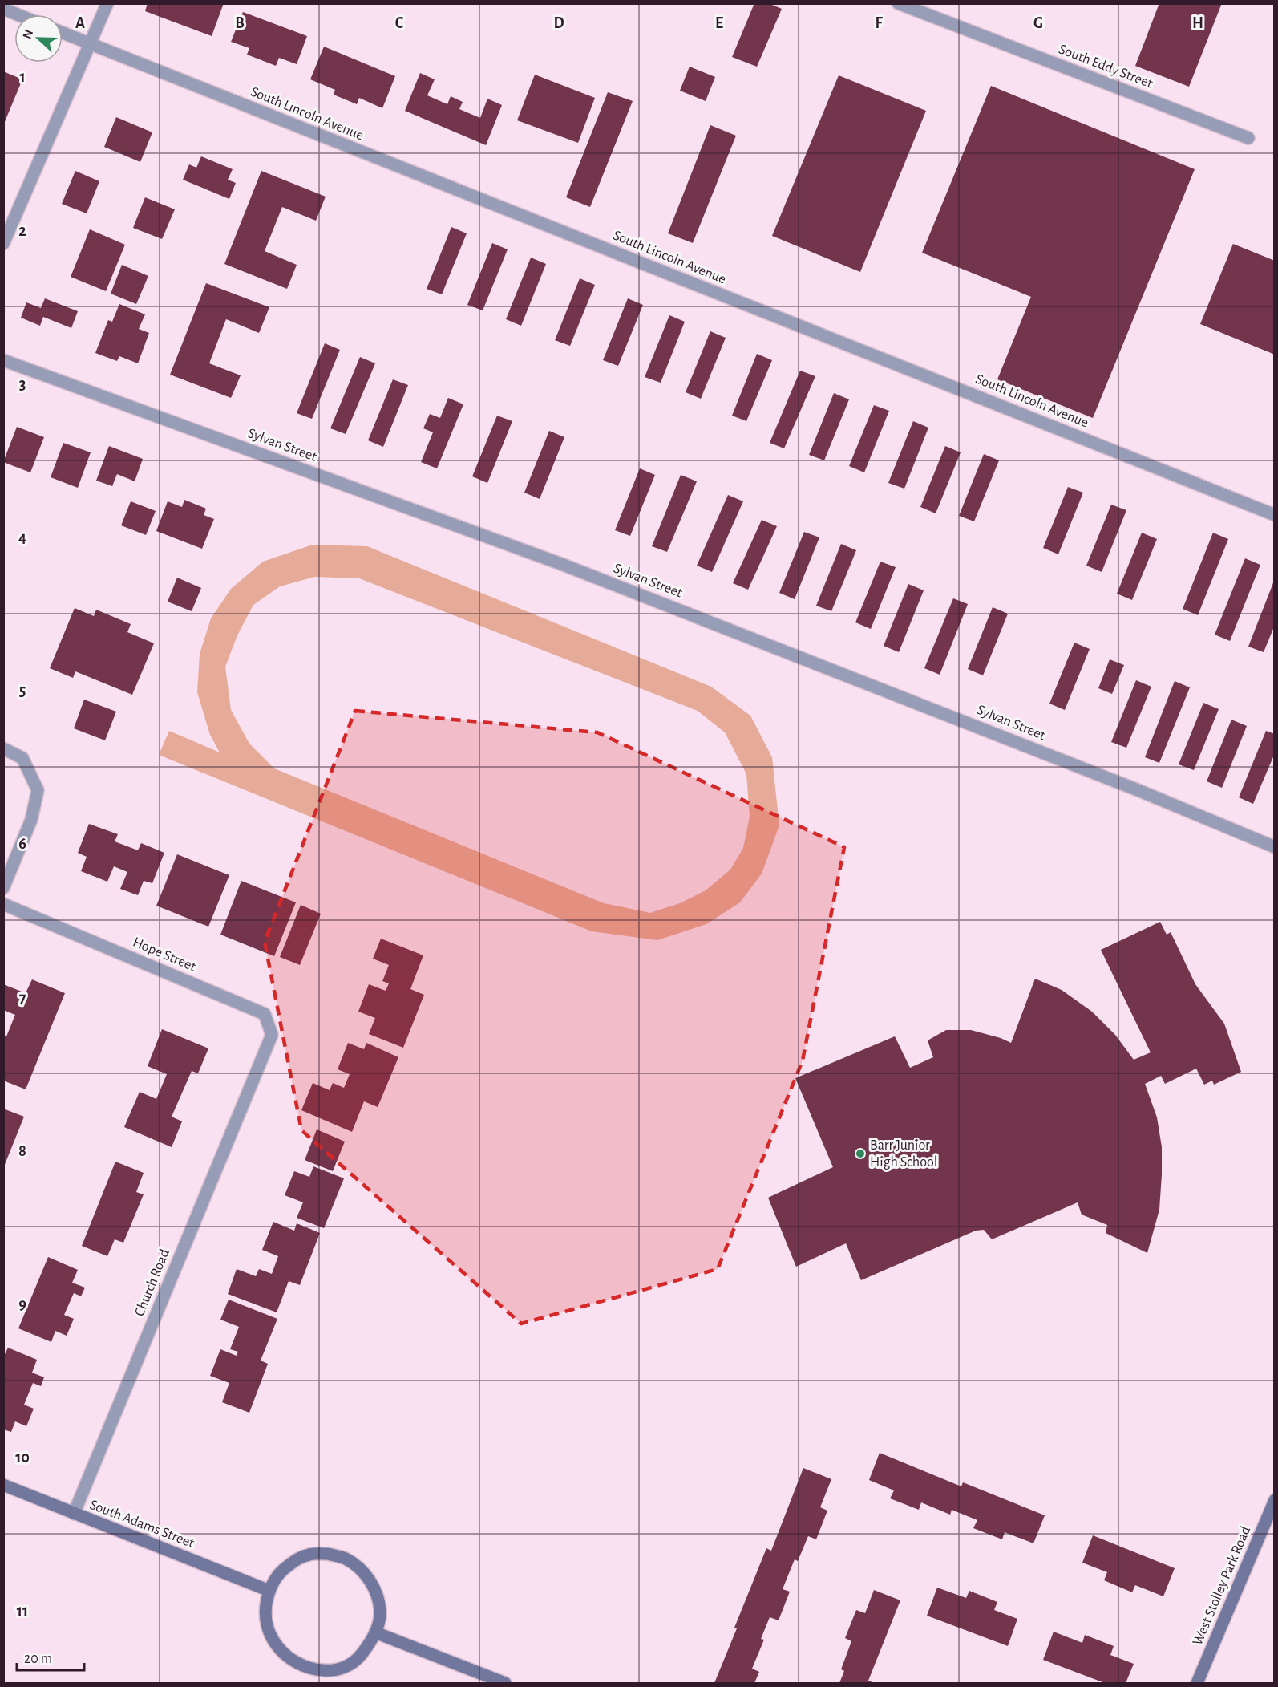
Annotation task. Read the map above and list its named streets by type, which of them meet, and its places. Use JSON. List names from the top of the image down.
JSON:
{
  "streets": {
    "street": [
      "South Eddy Street",
      "South Lincoln Avenue",
      "Sylvan Street",
      "Hope Street",
      "Church Road",
      "South Adams Street",
      "West Stolley Park Road"
    ]
  },
  "crossings": [
    ["Hope Street", "Church Road"],
    ["Church Road", "South Adams Street"]
  ],
  "places": ["Barr Junior High School"],
  "scale_bar": "20 m",
  "north": "left",
  "grid": {
    "columns": [
      "A",
      "B",
      "C",
      "D",
      "E",
      "F",
      "G",
      "H"
    ],
    "rows": [
      "1",
      "2",
      "3",
      "4",
      "5",
      "6",
      "7",
      "8",
      "9",
      "10",
      "11"
    ]
  }
}
